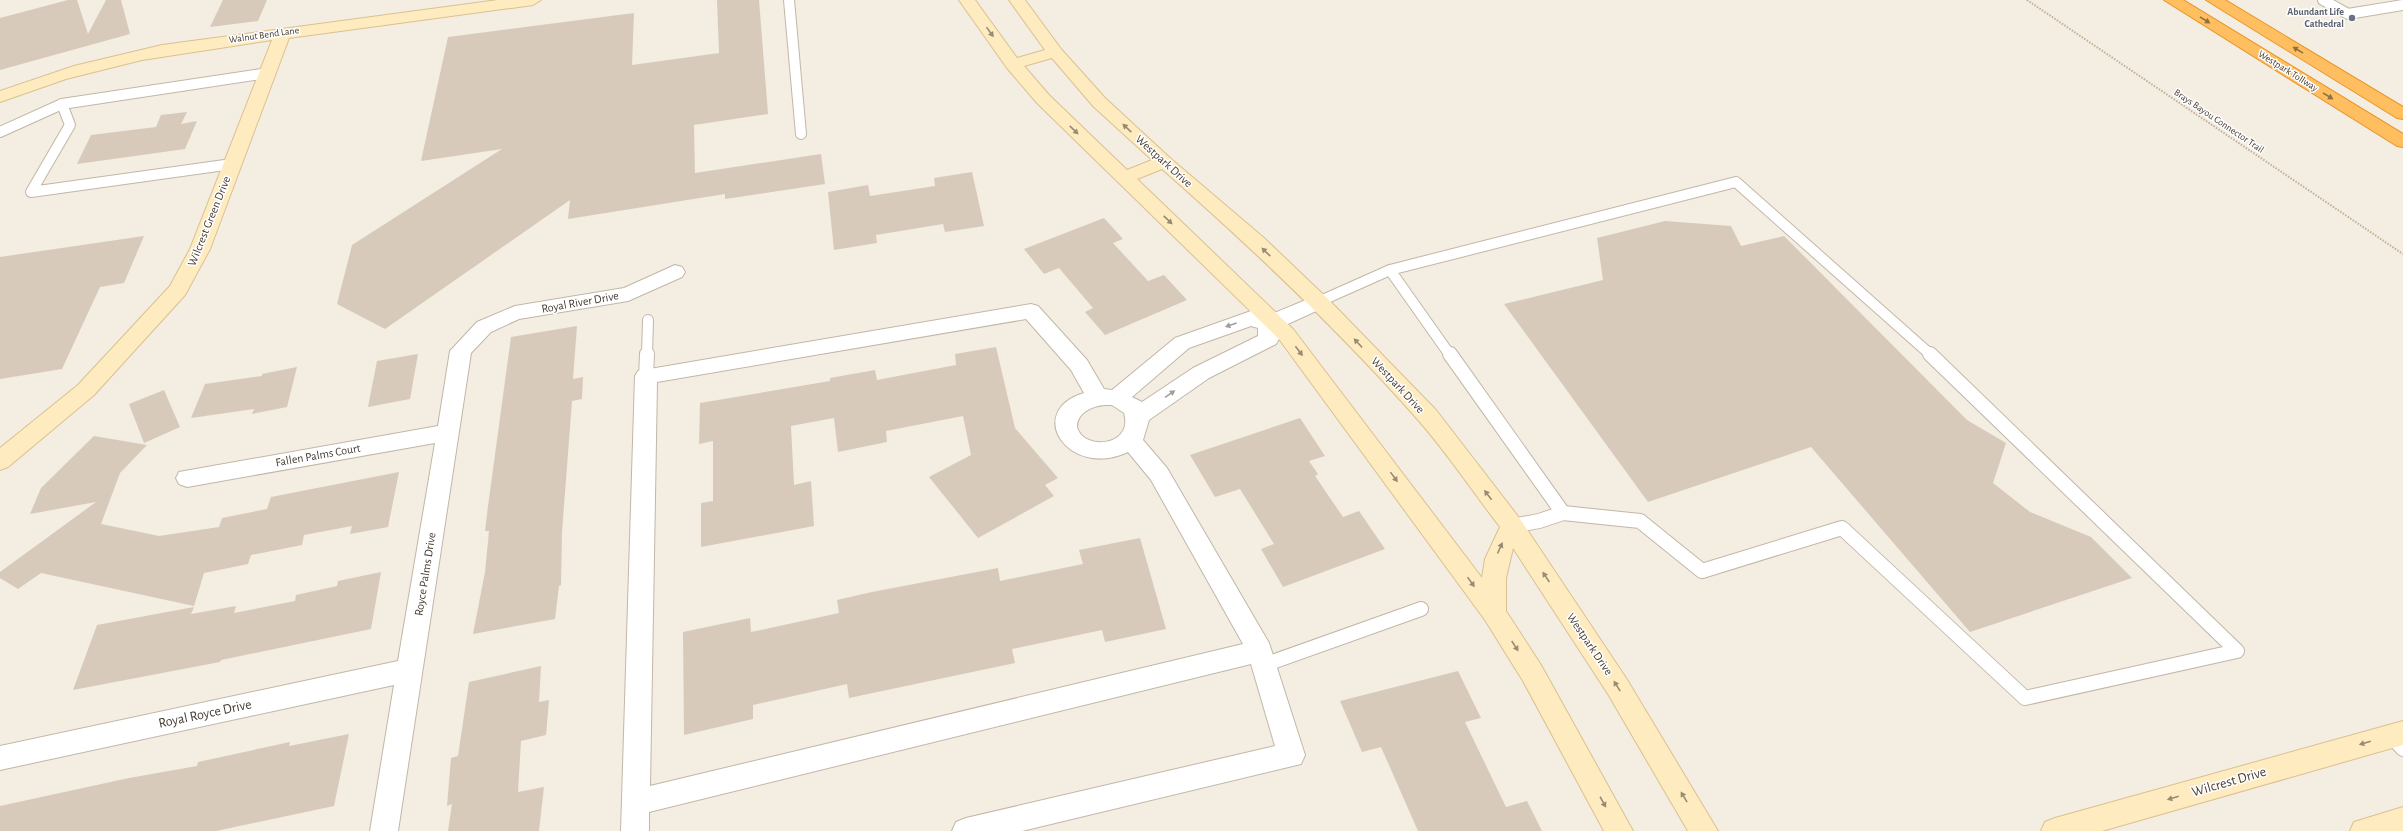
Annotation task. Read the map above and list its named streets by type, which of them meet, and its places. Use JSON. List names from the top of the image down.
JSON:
{
  "streets": {
    "highway": ["Westpark Tollway"],
    "main road": [
      "Walnut Bend Lane",
      "Westpark Drive",
      "Wilcrest Green Drive",
      "Wilcrest Drive"
    ],
    "street": [
      "Royal River Drive",
      "Fallen Palms Court",
      "Royce Palms Drive",
      "Royal Royce Drive"
    ],
    "path": ["Brays Bayou Connector Trail"]
  },
  "crossings": [
    ["Walnut Bend Lane", "Wilcrest Green Drive"],
    ["Royal River Drive", "Royce Palms Drive"],
    ["Fallen Palms Court", "Royce Palms Drive"],
    ["Royce Palms Drive", "Royal Royce Drive"]
  ],
  "one_way": ["Wilcrest Drive"],
  "places": ["Abundant Life Cathedral"]
}
